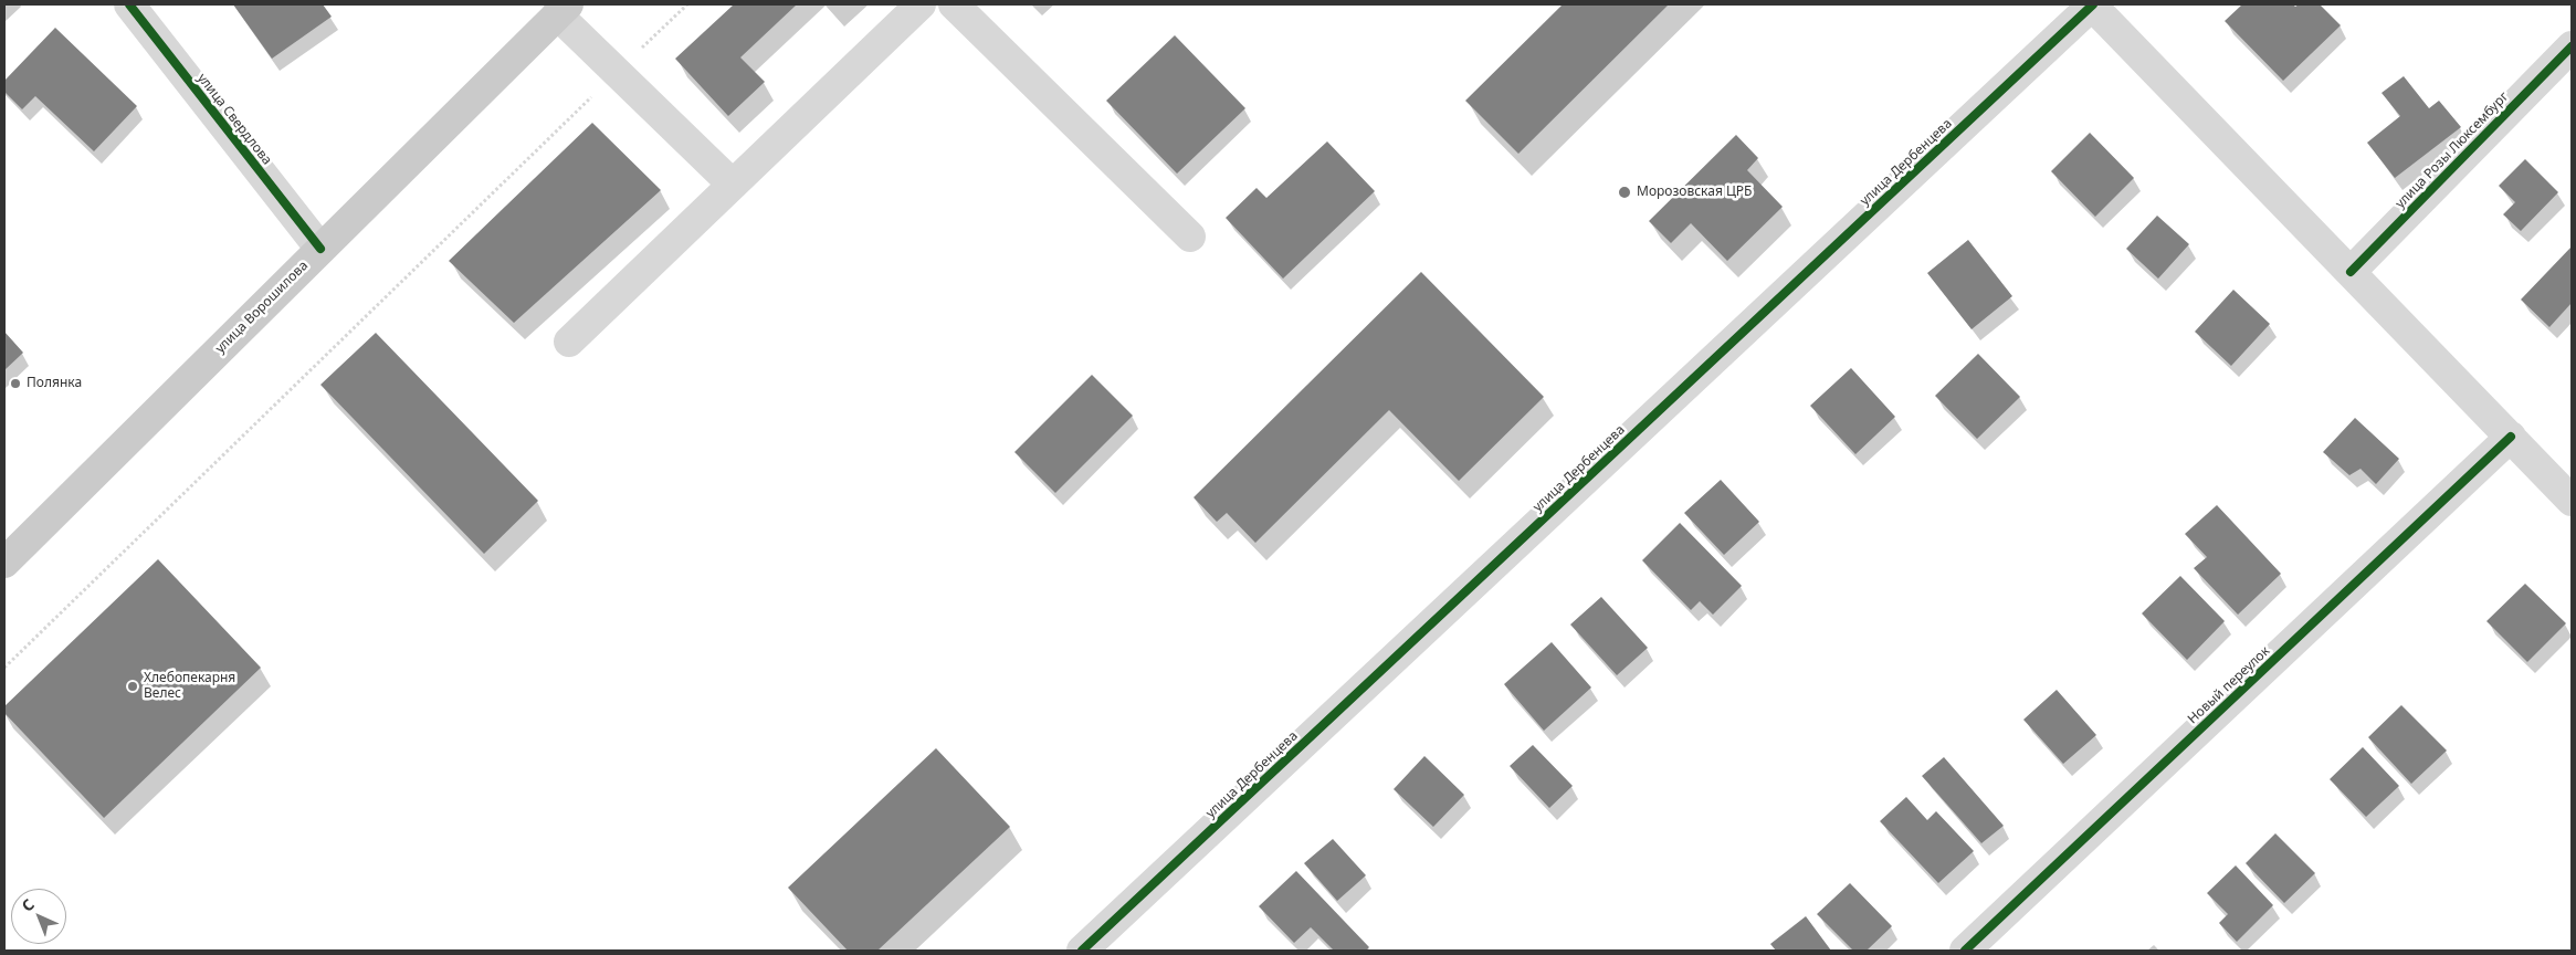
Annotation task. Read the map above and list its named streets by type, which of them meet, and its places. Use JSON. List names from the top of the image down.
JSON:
{
  "streets": {
    "main road": ["улица Ворошилова"],
    "street": [
      "улица Свердлова",
      "улица Розы Люксембург",
      "улица Дербенцева",
      "Новый переулок"
    ]
  },
  "crossings": [
    ["улица Свердлова", "улица Ворошилова"]
  ],
  "places": ["Морозовская ЦРБ", "Полянка", "Хлебопекарня Велес"],
  "north": "top left"
}
